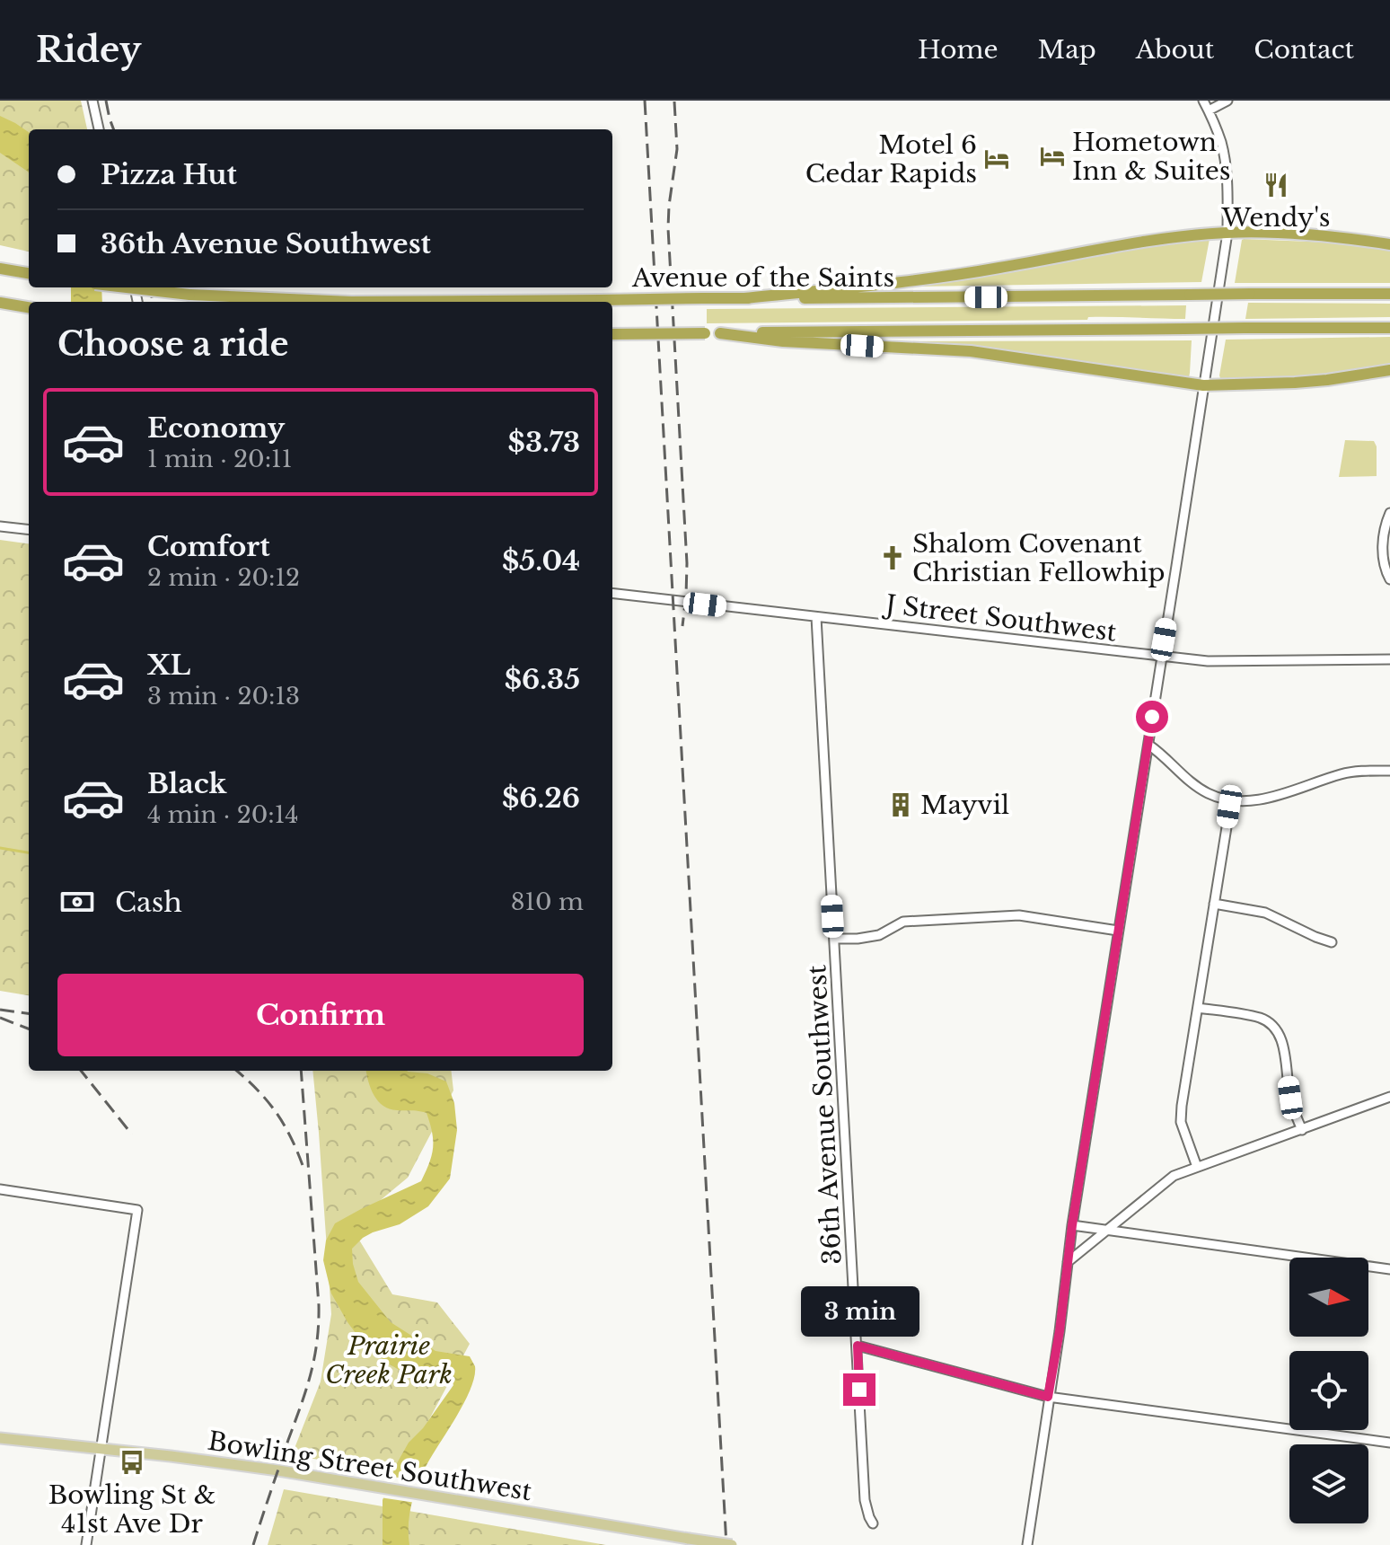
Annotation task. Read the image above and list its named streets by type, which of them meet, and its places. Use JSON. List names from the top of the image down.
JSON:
{
  "streets": {
    "highway": ["Avenue of the Saints"],
    "main road": ["Bowling Street Southwest"],
    "street": ["J Street Southwest", "36th Avenue Southwest"]
  },
  "crossings": [
    ["J Street Southwest", "36th Avenue Southwest"]
  ],
  "parks": ["Prairie Creek Park"],
  "places": {
    "hotel": ["Hometown Inn & Suites", "Motel 6 Cedar Rapids"],
    "restaurant": ["Wendy's"],
    "church": ["Shalom Covenant Christian Fellowhip"],
    "building": ["Mayvil"],
    "bus stop": ["Bowling St & 41st Ave Dr"]
  },
  "north": "right",
  "page": {
    "header": "Ridey",
    "nav": [
      "Home",
      "Map",
      "About",
      "Contact"
    ],
    "banner": ["Pizza Hut", "36th Avenue Southwest"],
    "heading": "Choose a ride",
    "list": [
      {
        "name": "Economy",
        "note": "1 min · 20:11",
        "value": "$3.73"
      },
      {
        "name": "Comfort",
        "note": "2 min · 20:12",
        "value": "$5.04"
      },
      {
        "name": "XL",
        "note": "3 min · 20:13",
        "value": "$6.35"
      },
      {
        "name": "Black",
        "note": "4 min · 20:14",
        "value": "$6.26"
      }
    ],
    "pay": ["Cash", "810 m"],
    "buttons": "Confirm",
    "bubble": "3 min"
  }
}
